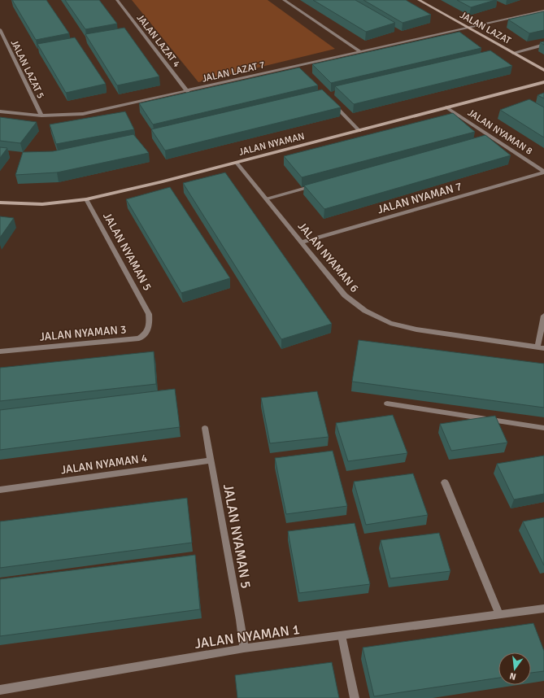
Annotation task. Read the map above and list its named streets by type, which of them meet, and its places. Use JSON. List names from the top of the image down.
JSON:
{
  "streets": {
    "street": [
      "JALAN LAZAT",
      "JALAN LAZAT 4",
      "JALAN LAZAT 5",
      "JALAN LAZAT 7",
      "JALAN NYAMAN 8",
      "JALAN NYAMAN",
      "JALAN NYAMAN 7",
      "JALAN NYAMAN 5",
      "JALAN NYAMAN 6",
      "JALAN NYAMAN 3",
      "JALAN NYAMAN 4",
      "JALAN NYAMAN 1"
    ]
  },
  "crossings": [
    ["JALAN LAZAT", "JALAN LAZAT 7"],
    ["JALAN LAZAT 4", "JALAN LAZAT 7"],
    ["JALAN LAZAT 5", "JALAN LAZAT 7"],
    ["JALAN NYAMAN 8", "JALAN NYAMAN"],
    ["JALAN NYAMAN 8", "JALAN NYAMAN 7"],
    ["JALAN NYAMAN", "JALAN NYAMAN 5"],
    ["JALAN NYAMAN", "JALAN NYAMAN 6"],
    ["JALAN NYAMAN 7", "JALAN NYAMAN 6"],
    ["JALAN NYAMAN 5", "JALAN NYAMAN 3"],
    ["JALAN NYAMAN 5", "JALAN NYAMAN 4"],
    ["JALAN NYAMAN 5", "JALAN NYAMAN 1"]
  ],
  "north": "bottom"
}
